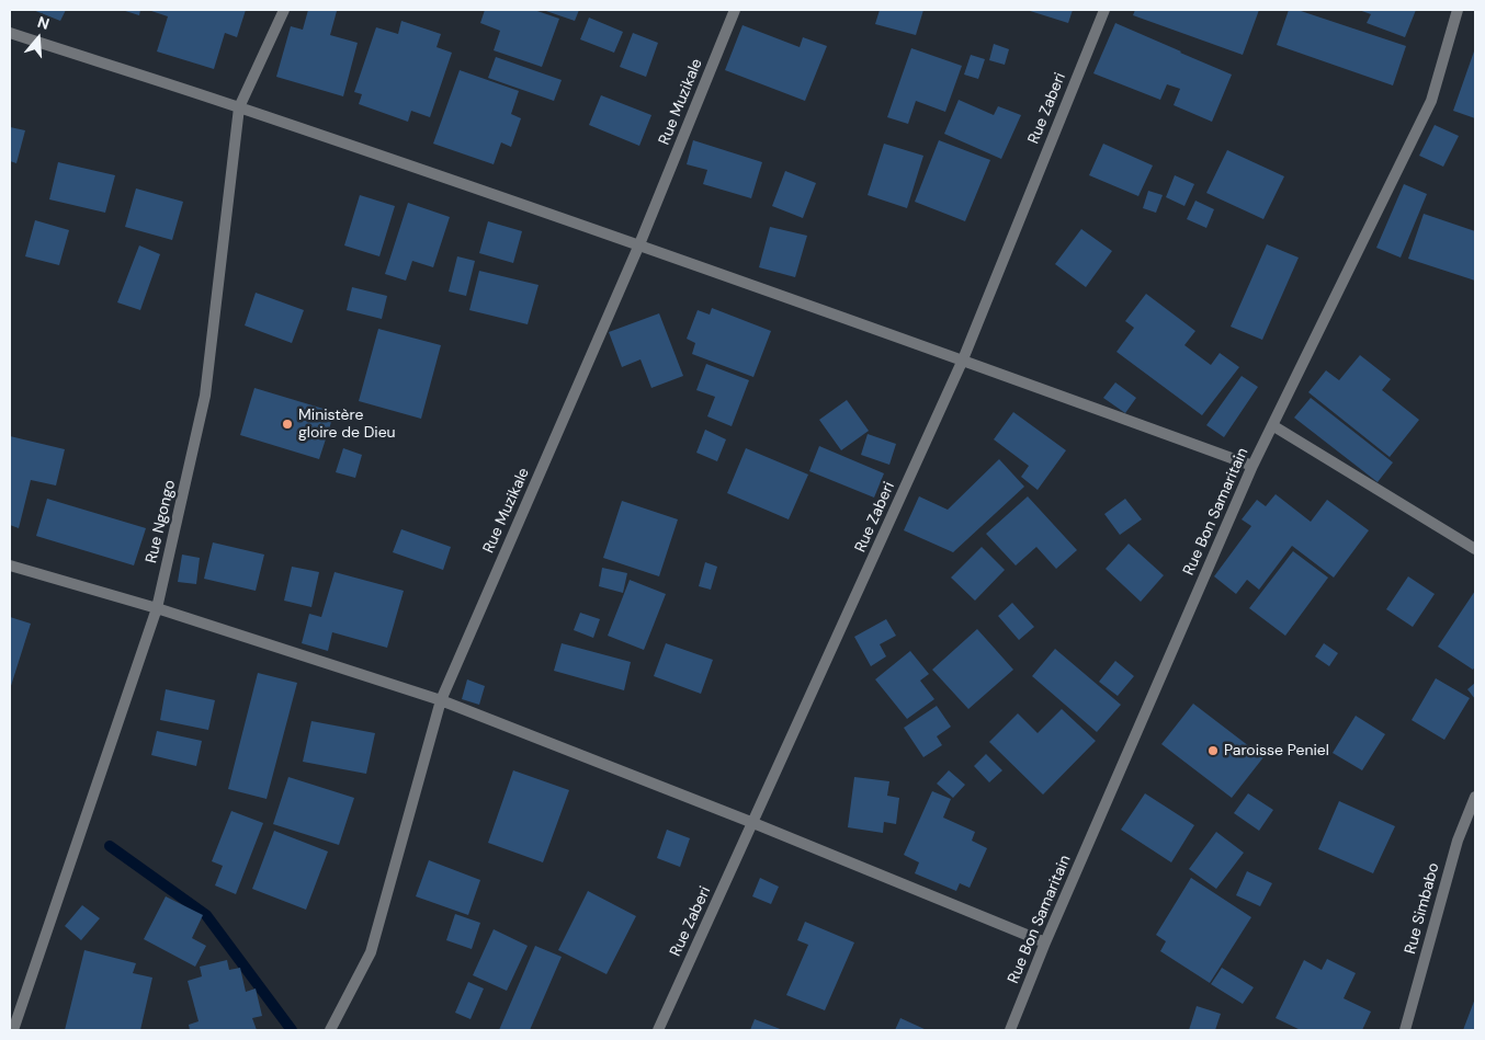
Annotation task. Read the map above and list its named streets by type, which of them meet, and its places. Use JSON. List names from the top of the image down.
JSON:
{
  "streets": {
    "street": [
      "Rue Muzikale",
      "Rue Zaberi",
      "Rue Bon Samaritain",
      "Rue Ngongo",
      "Rue Simbabo"
    ]
  },
  "places": ["Ministère gloire de Dieu", "Paroisse Peniel"],
  "north": "top"
}
